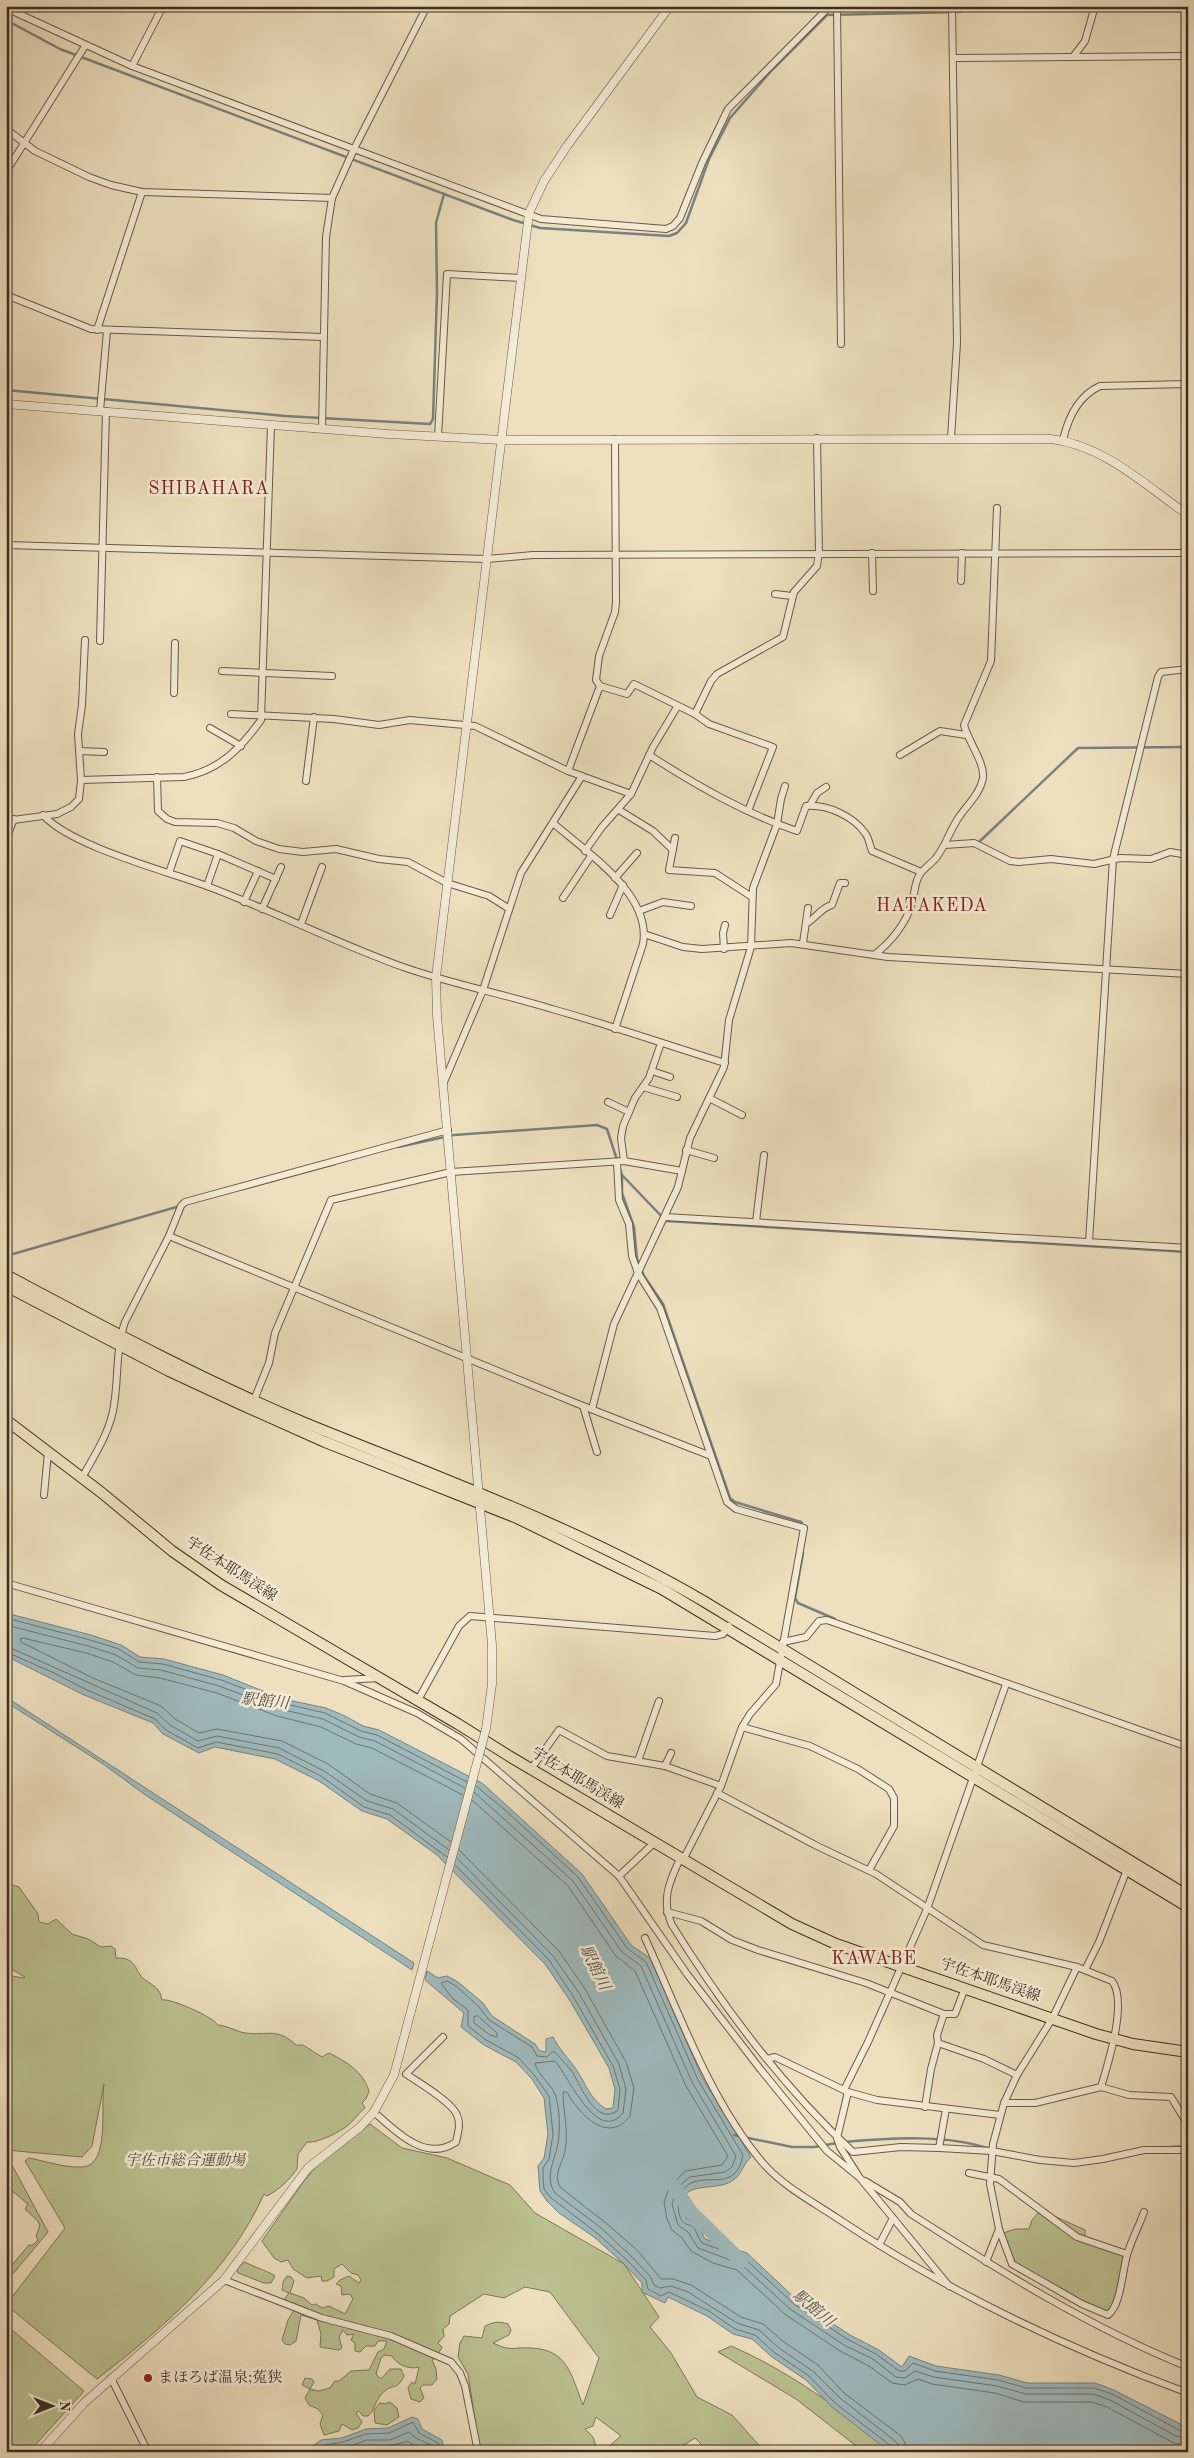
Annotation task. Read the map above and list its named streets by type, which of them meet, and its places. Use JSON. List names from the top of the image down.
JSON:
{
  "streets": {
    "main road": ["宇佐本耶馬渓線"]
  },
  "districts": ["SHIBAHARA", "HATAKEDA", "KAWABE"],
  "water": ["駅館川"],
  "parks": ["宇佐市総合運動場"],
  "places": ["まほろば温泉;菟狭"],
  "north": "right"
}
